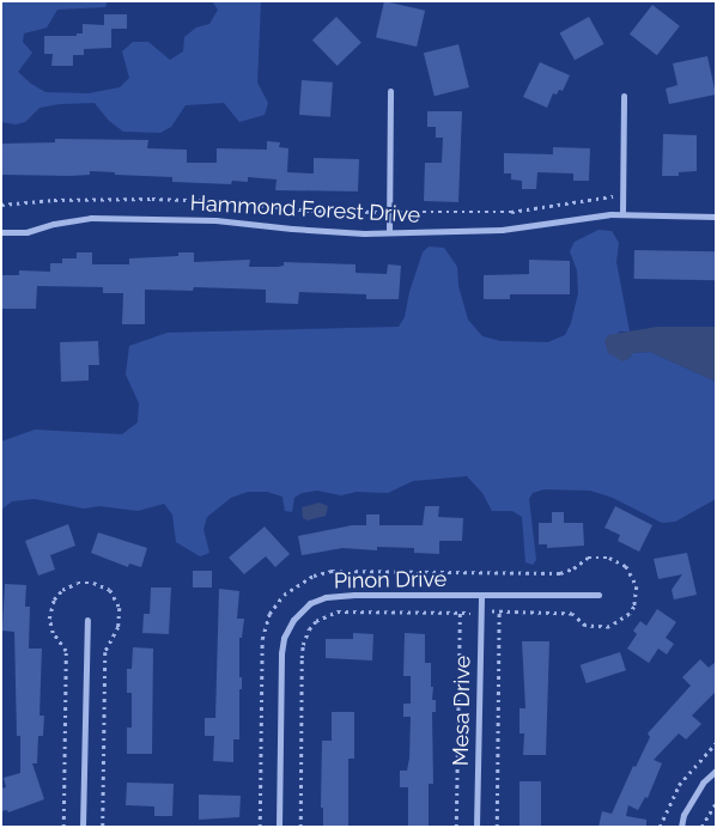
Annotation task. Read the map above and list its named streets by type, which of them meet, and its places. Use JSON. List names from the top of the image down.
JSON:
{
  "streets": {
    "street": ["Hammond Forest Drive", "Pinon Drive", "Mesa Drive"]
  },
  "crossings": [
    ["Pinon Drive", "Mesa Drive"]
  ]
}
